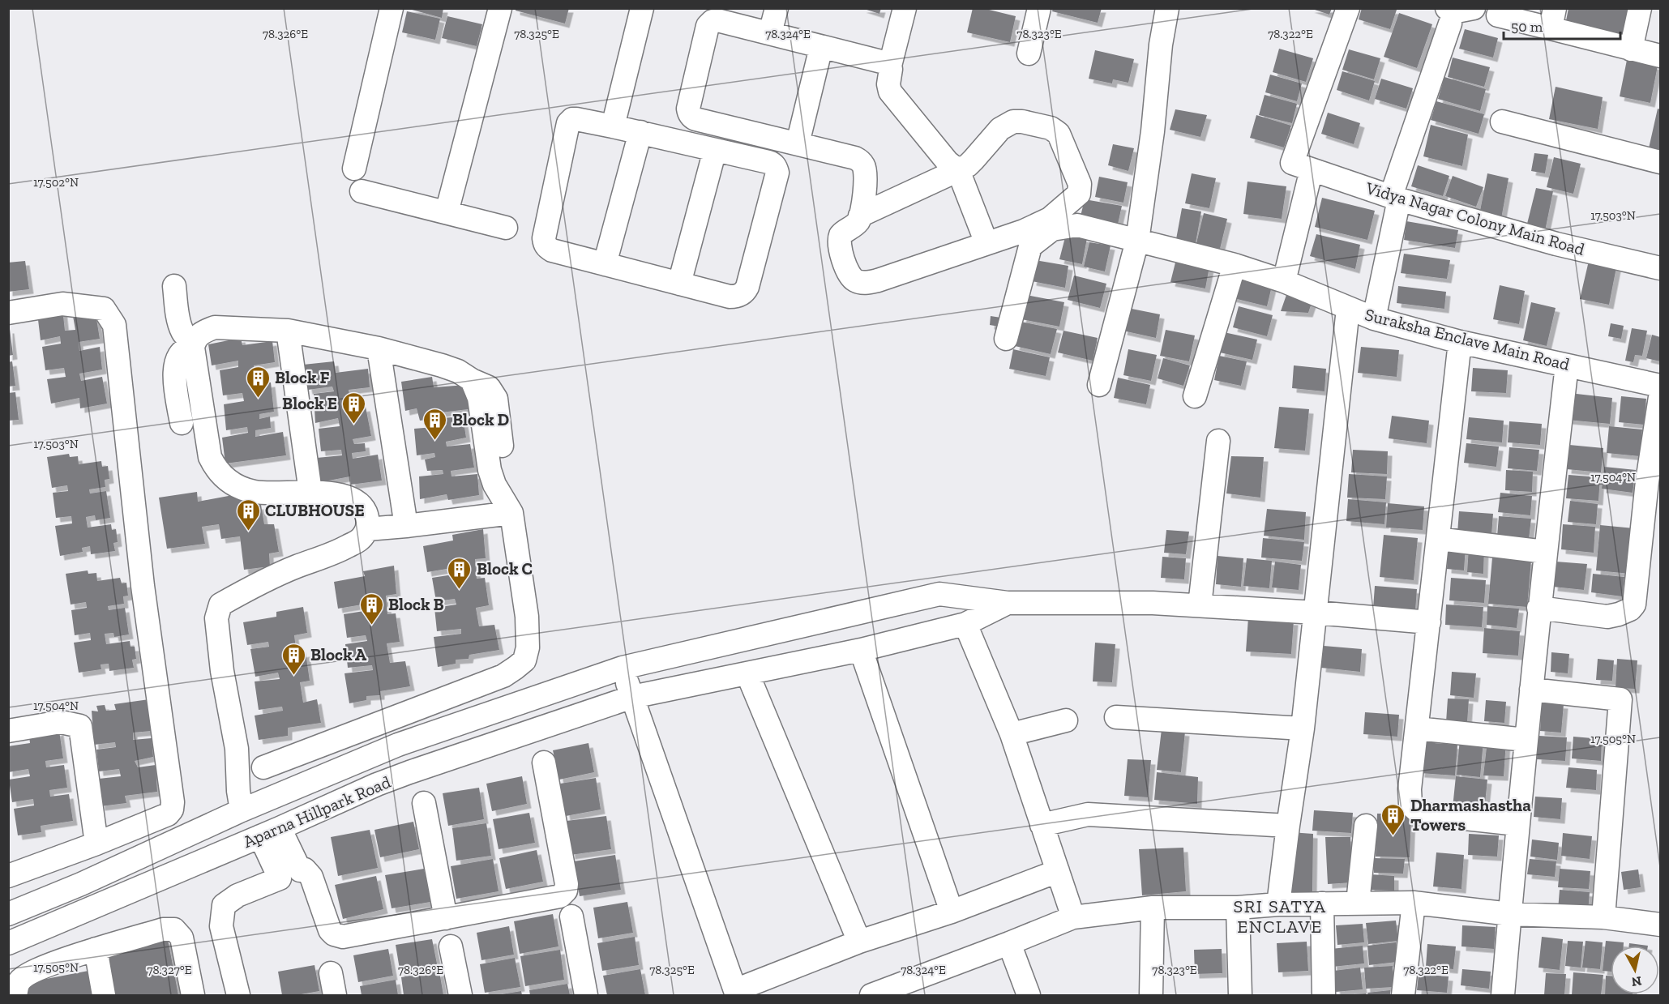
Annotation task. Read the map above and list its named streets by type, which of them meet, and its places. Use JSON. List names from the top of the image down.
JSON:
{
  "streets": {
    "street": ["Vidya Nagar Colony Main Road", "Suraksha Enclave Main Road", "Aparna Hillpark Road"]
  },
  "districts": ["SRI SATYA ENCLAVE"],
  "places": {
    "building": [
      "Block F",
      "Block E",
      "Block D",
      "CLUBHOUSE",
      "Block C",
      "Block B",
      "Block A",
      "Dharmashastha Towers"
    ]
  },
  "scale_bar": "50 m",
  "north": "bottom",
  "coordinates": [
    "78.326°E",
    "78.325°E",
    "78.324°E",
    "78.323°E",
    "78.322°E",
    "17.502°N",
    "17.503°N",
    "17.504°N",
    "17.505°N",
    "78.327°E"
  ]
}
